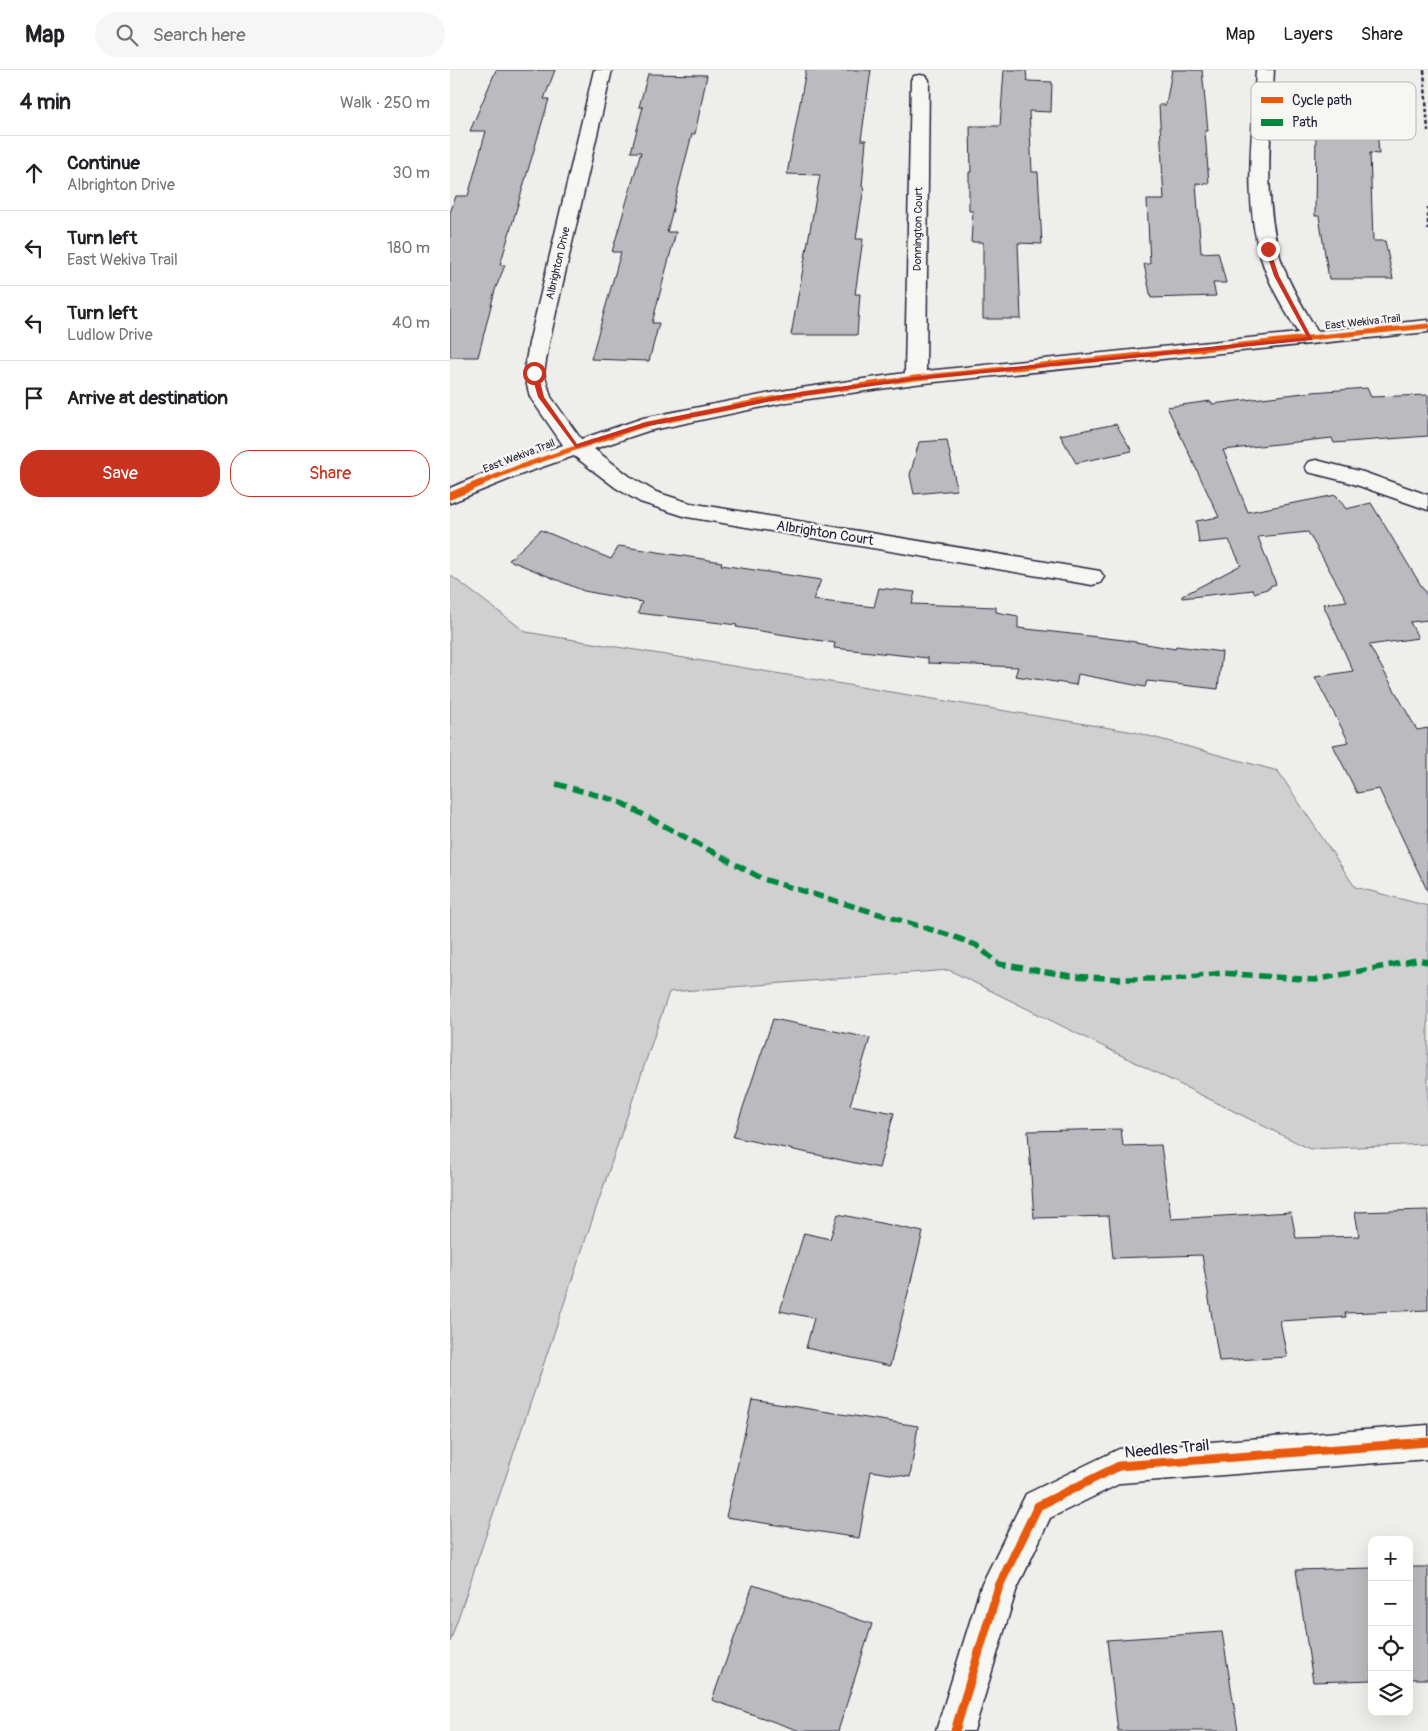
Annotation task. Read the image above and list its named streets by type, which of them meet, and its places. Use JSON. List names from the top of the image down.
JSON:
{
  "streets": {
    "street": [
      "Donnington Court",
      "Albrighton Drive",
      "East Wekiva Trail",
      "Albrighton Court",
      "Needles Trail"
    ]
  },
  "crossings": [
    ["Donnington Court", "East Wekiva Trail"],
    ["Albrighton Drive", "East Wekiva Trail"],
    ["Albrighton Drive", "Albrighton Court"],
    ["East Wekiva Trail", "Albrighton Court"]
  ],
  "legend": ["Cycle path", "Path"],
  "page": {
    "header": "Map",
    "search": "Search here",
    "nav": ["Map", "Layers", "Share"],
    "heading": ["4 min", "Walk · 250 m"],
    "list": [
      ["Continue", "Albrighton Drive", "30 m"],
      ["Turn left", "East Wekiva Trail", "180 m"],
      ["Turn left", "Ludlow Drive", "40 m"],
      "Arrive at destination"
    ],
    "buttons": ["Save", "Share"],
    "map_buttons": ["+", "−"]
  }
}
